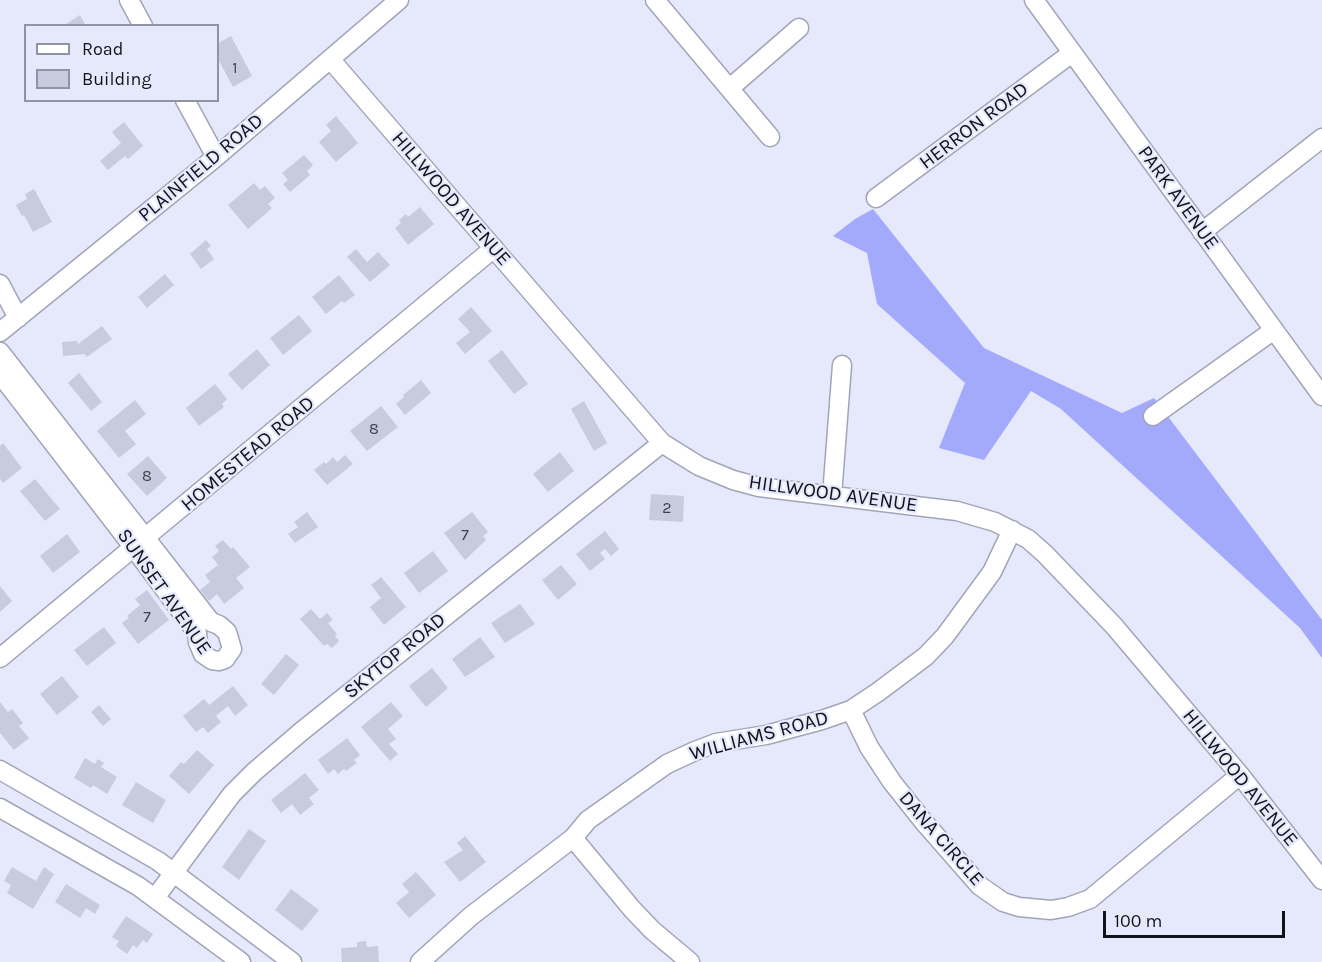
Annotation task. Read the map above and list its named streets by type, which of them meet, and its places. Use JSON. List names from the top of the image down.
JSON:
{
  "streets": {
    "street": [
      "HERRON ROAD",
      "PLAINFIELD ROAD",
      "PARK AVENUE",
      "HILLWOOD AVENUE",
      "HOMESTEAD ROAD",
      "SUNSET AVENUE",
      "SKYTOP ROAD",
      "WILLIAMS ROAD",
      "DANA CIRCLE"
    ]
  },
  "crossings": [
    ["HERRON ROAD", "PARK AVENUE"],
    ["PLAINFIELD ROAD", "HILLWOOD AVENUE"],
    ["HILLWOOD AVENUE", "HOMESTEAD ROAD"],
    ["HILLWOOD AVENUE", "SKYTOP ROAD"],
    ["HILLWOOD AVENUE", "WILLIAMS ROAD"],
    ["HILLWOOD AVENUE", "DANA CIRCLE"],
    ["HOMESTEAD ROAD", "SUNSET AVENUE"],
    ["WILLIAMS ROAD", "DANA CIRCLE"]
  ],
  "house_numbers": [
    "1",
    "8",
    "8",
    "2",
    "7",
    "7"
  ],
  "legend": ["Road", "Building"],
  "scale_bar": "100 m"
}
